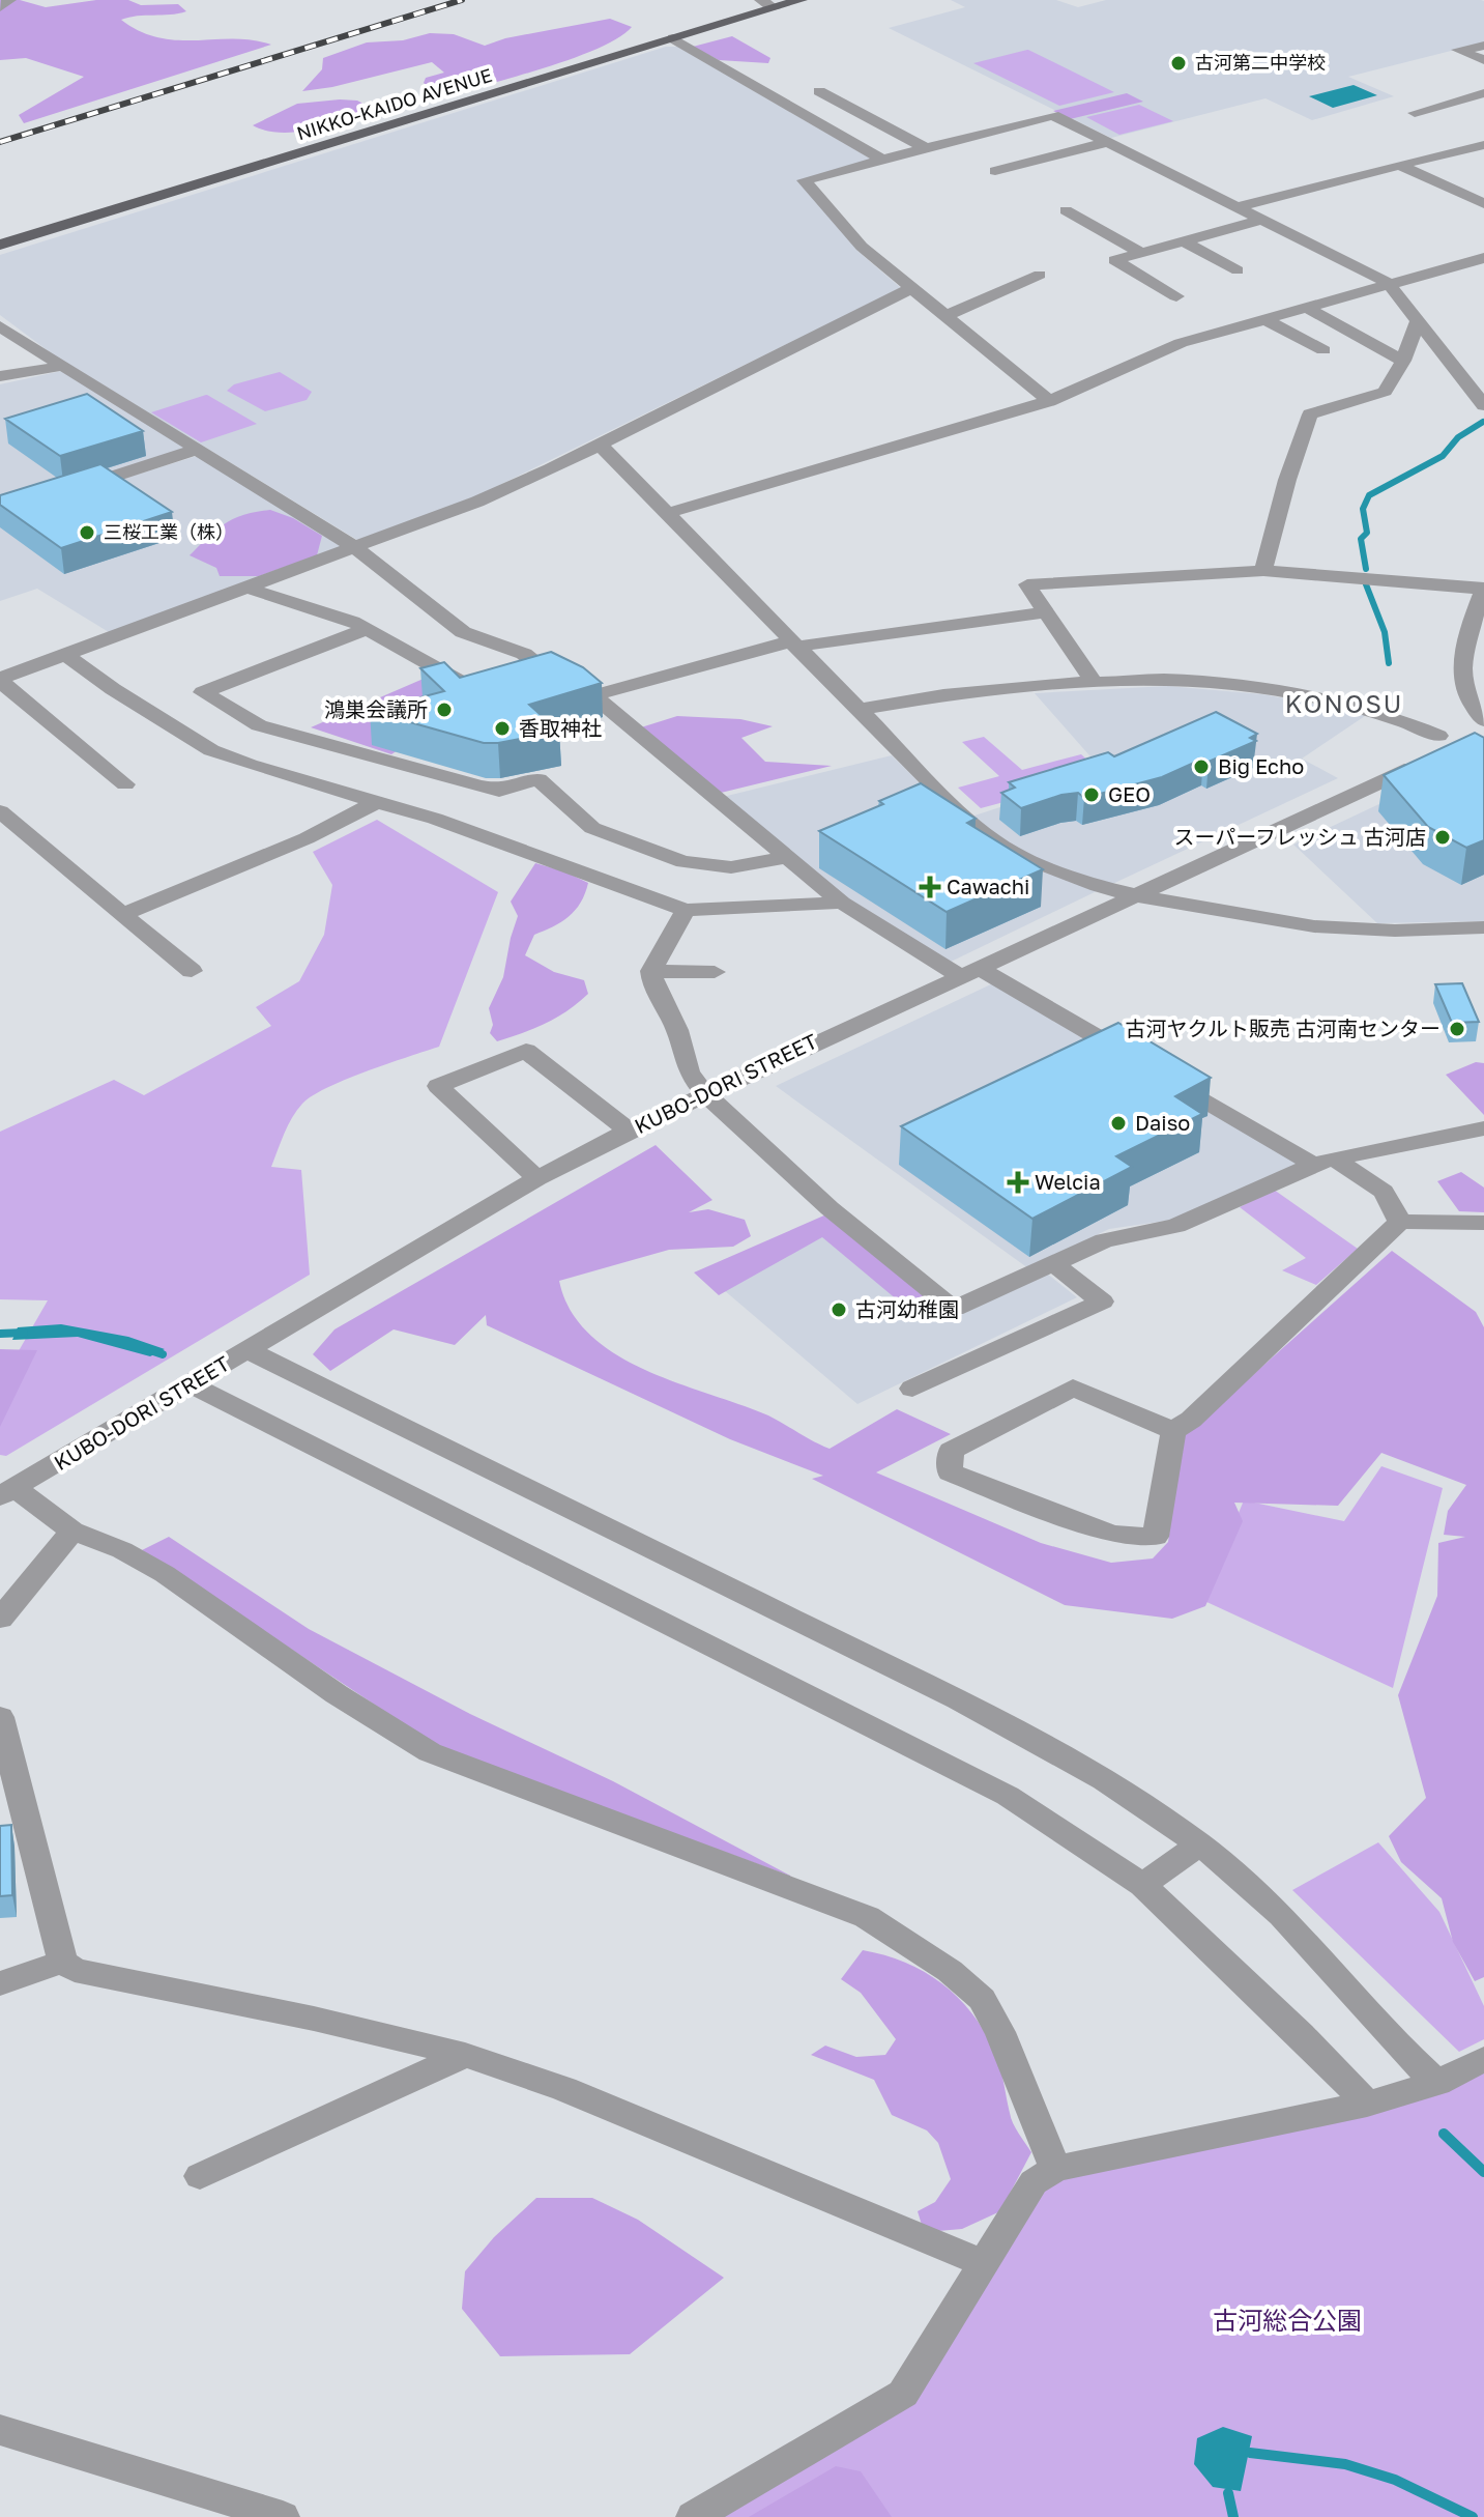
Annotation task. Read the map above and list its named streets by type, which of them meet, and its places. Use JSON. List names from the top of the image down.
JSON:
{
  "streets": {
    "main road": ["NIKKO-KAIDO AVENUE"],
    "street": ["KUBO-DORI STREET"]
  },
  "districts": ["KONOSU"],
  "parks": ["古河総合公園"],
  "places": {
    "other": [
      "古河第二中学校",
      "三桜工業（株）",
      "鴻巣会議所",
      "香取神社",
      "Big Echo",
      "GEO",
      "スーパーフレッシュ 古河店",
      "古河ヤクルト販売 古河南センター",
      "Daiso",
      "古河幼稚園"
    ],
    "health": ["Cawachi", "Welcia"]
  }
}
